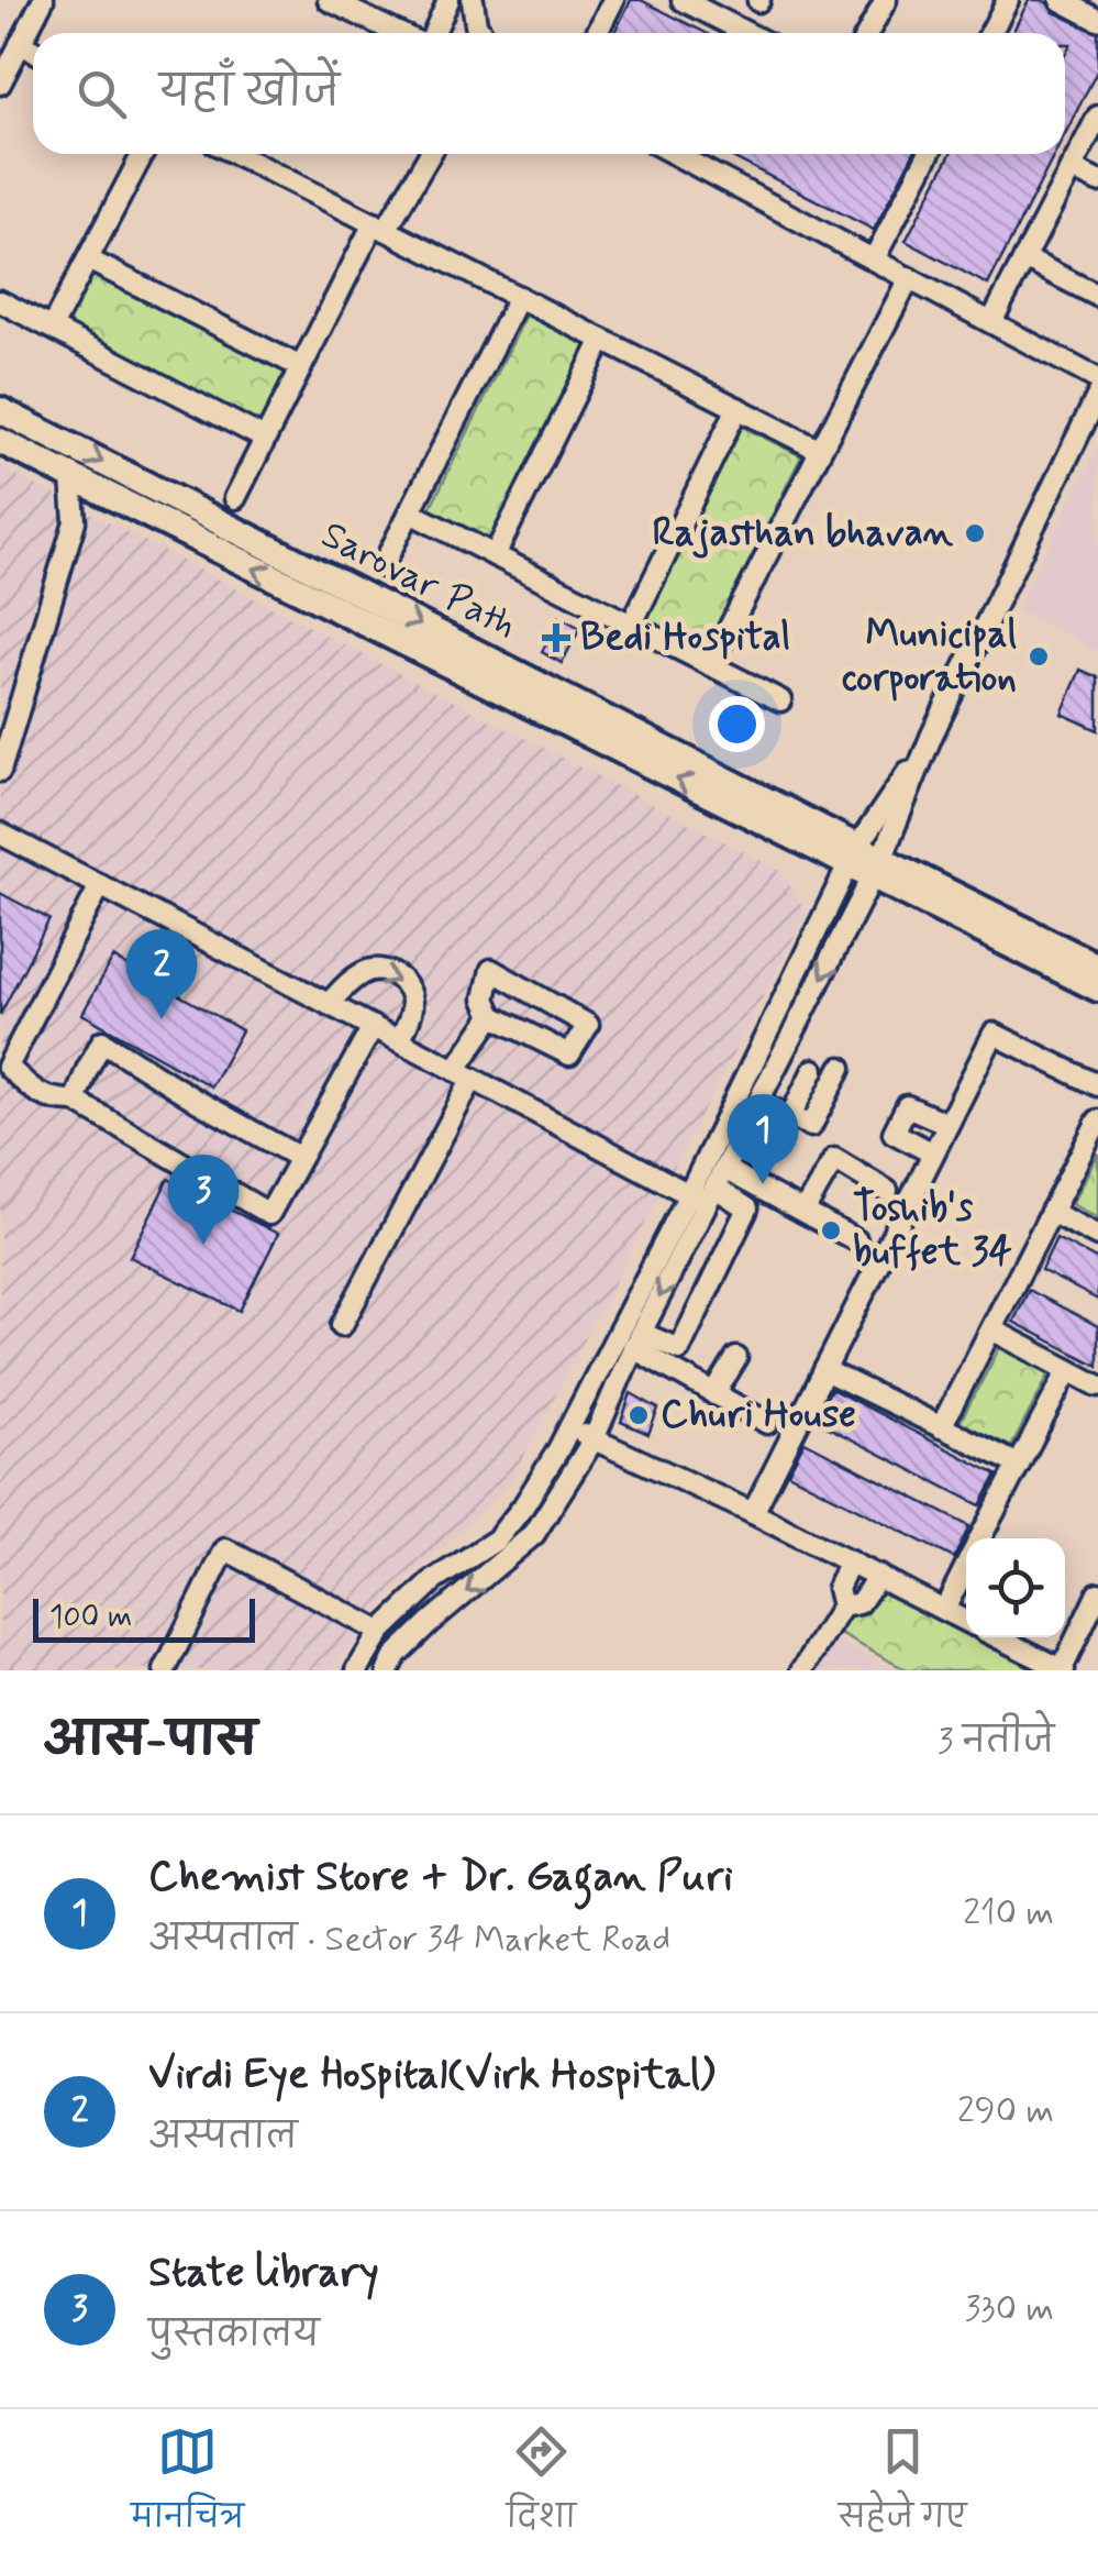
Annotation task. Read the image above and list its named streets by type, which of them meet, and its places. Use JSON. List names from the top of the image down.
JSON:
{
  "streets": {
    "main road": ["Sarovar Path"]
  },
  "places": {
    "other": [
      "Rajasthan bhavan",
      "Municipal corporation",
      "Toshib's buffet 34",
      "Churi House"
    ],
    "health": ["Bedi Hospital"]
  },
  "scale_bar": "100 m",
  "page": {
    "search": "यहाँ खोजें",
    "pins": ["2", "1", "3"],
    "scale": "100 m",
    "heading": ["आस-पास", "3 नतीजे"],
    "list": [
      {
        "mark": "1",
        "name": "Chemist Store + Dr. Gagan Puri",
        "note": "अस्पताल · Sector 34 Market Road",
        "value": "210 m"
      },
      {
        "mark": "2",
        "name": "Virdi Eye Hospital(Virk Hospital)",
        "note": "अस्पताल",
        "value": "290 m"
      },
      {
        "mark": "3",
        "name": "State library",
        "note": "पुस्तकालय",
        "value": "330 m"
      }
    ],
    "nav": ["मानचित्र", "दिशा", "सहेजे गए"]
  }
}
